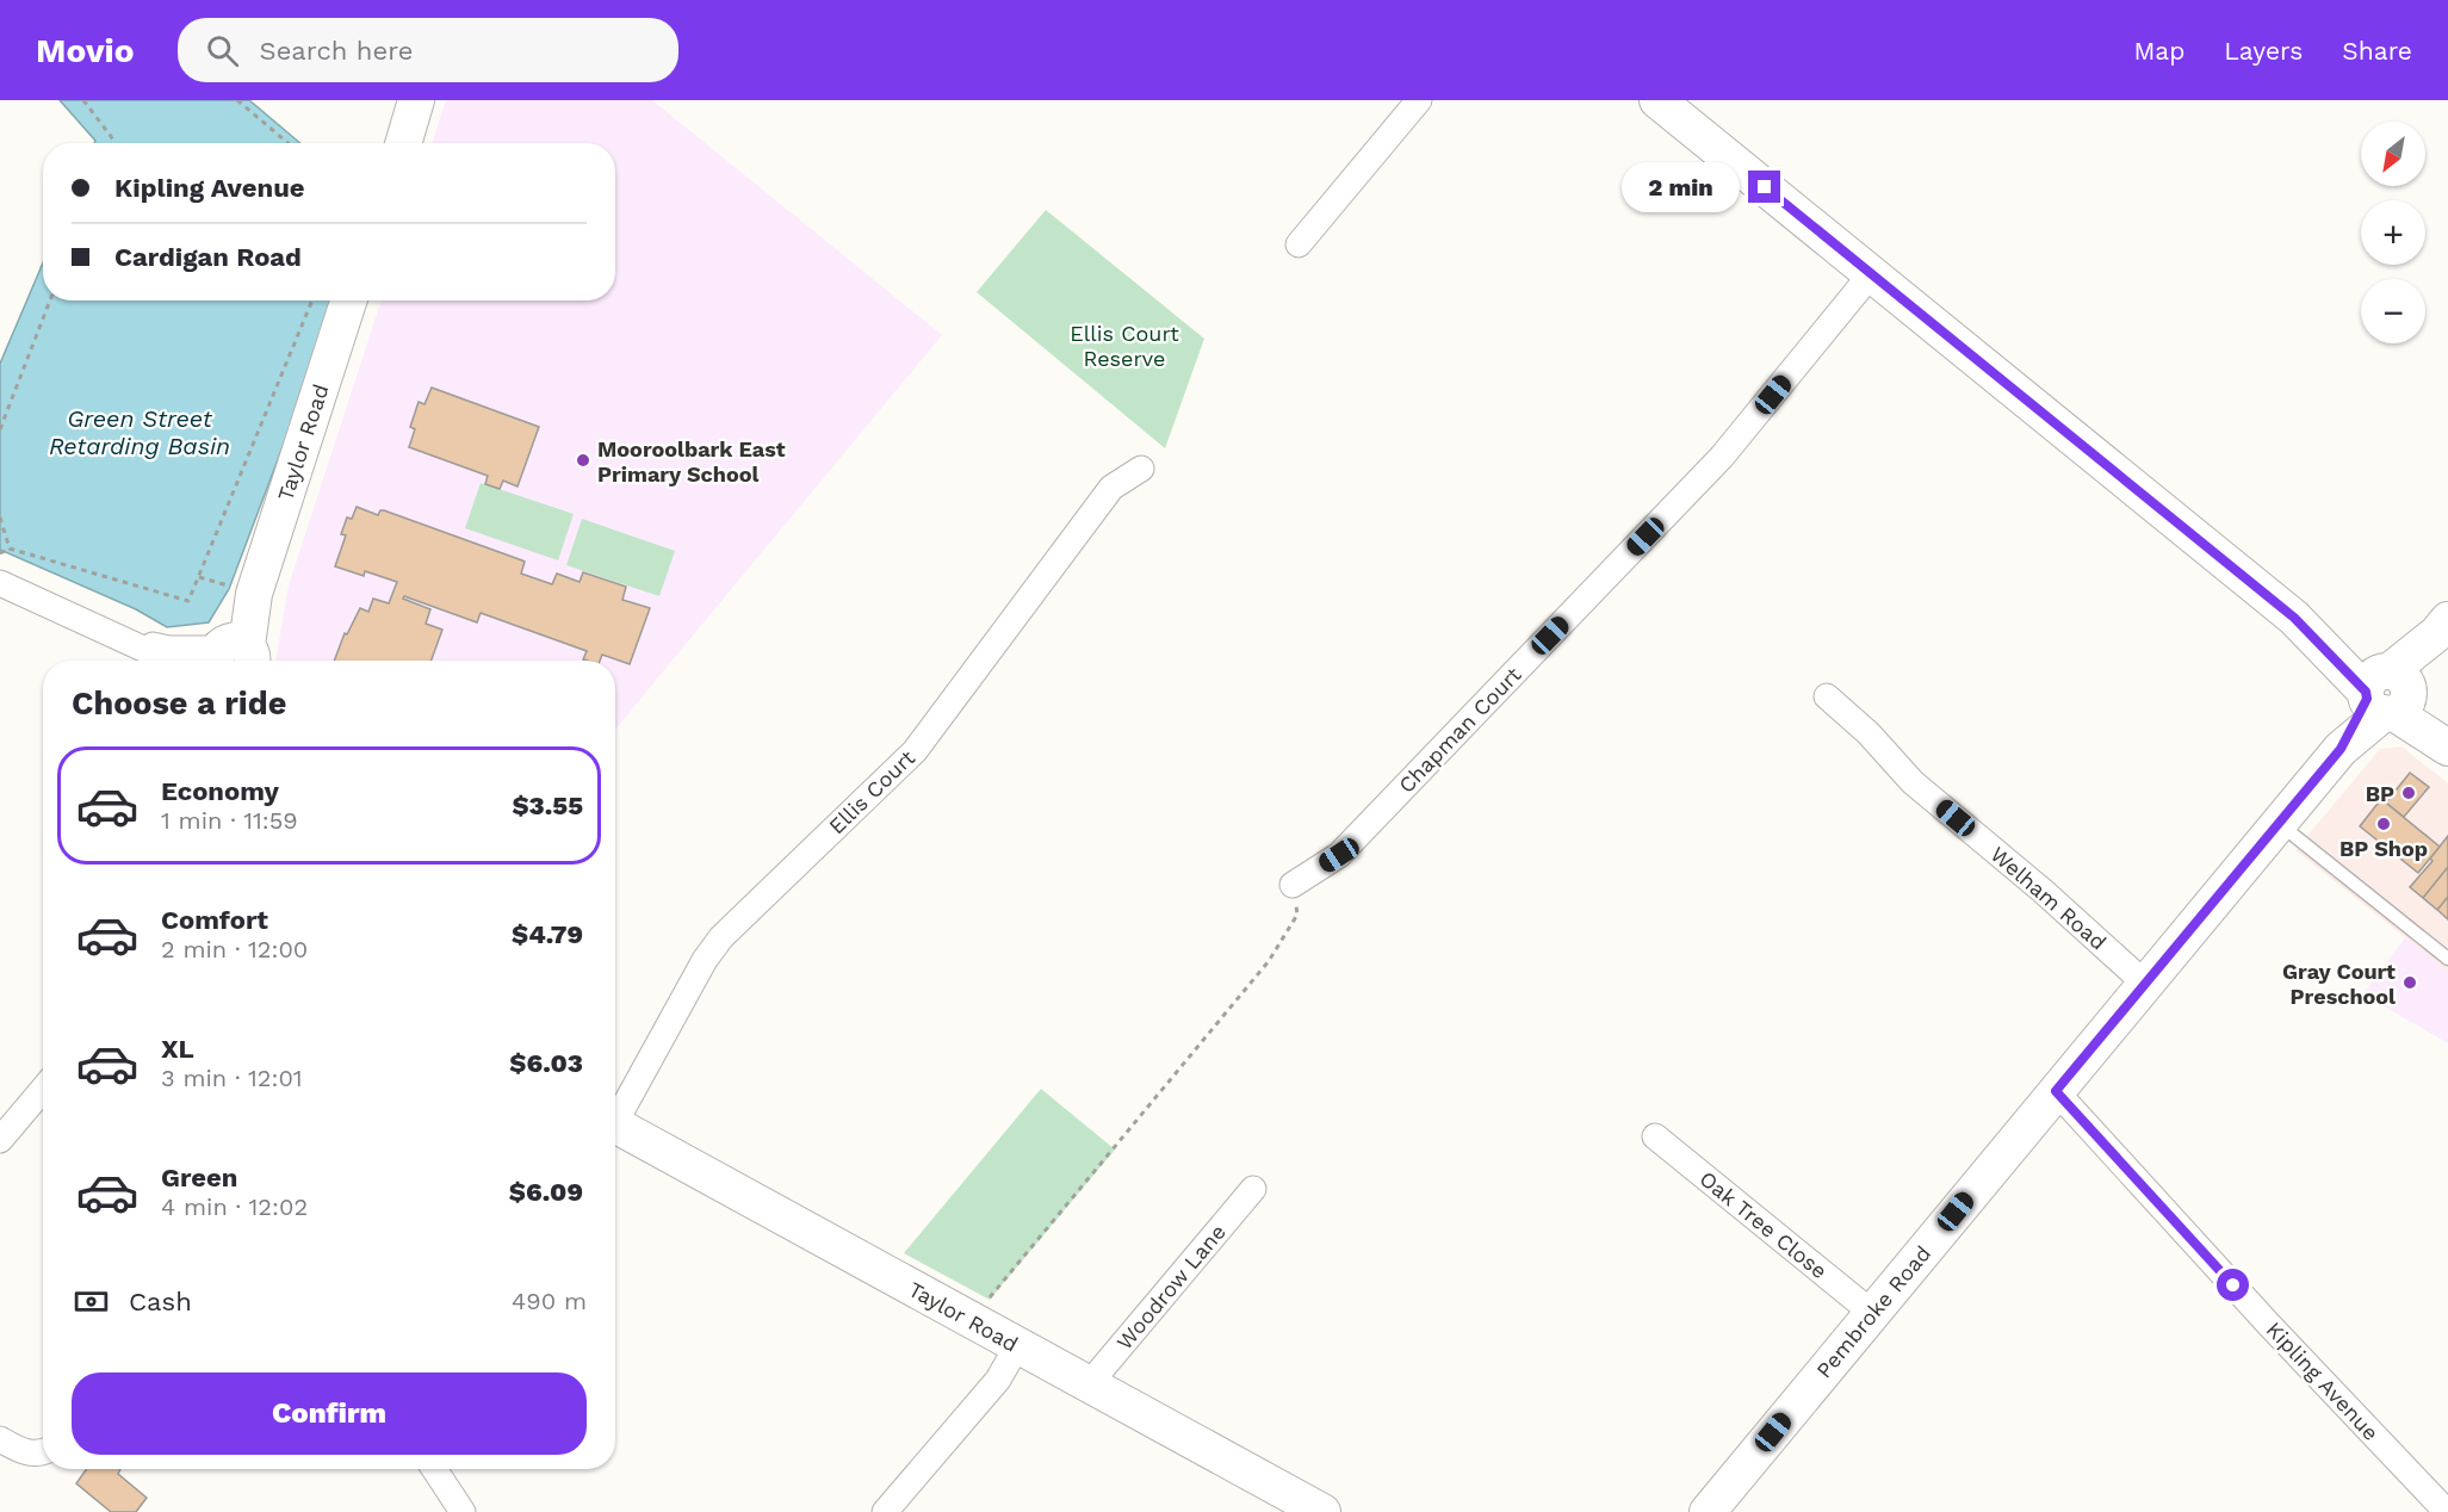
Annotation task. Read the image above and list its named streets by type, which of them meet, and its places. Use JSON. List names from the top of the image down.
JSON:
{
  "streets": {
    "street": [
      "Taylor Road",
      "Chapman Court",
      "Ellis Court",
      "Welham Road",
      "Oak Tree Close",
      "Woodrow Lane",
      "Pembroke Road",
      "Kipling Avenue"
    ]
  },
  "crossings": [
    ["Taylor Road", "Woodrow Lane"],
    ["Welham Road", "Pembroke Road"],
    ["Oak Tree Close", "Pembroke Road"],
    ["Pembroke Road", "Kipling Avenue"]
  ],
  "water": ["Green Street Retarding Basin"],
  "parks": ["Ellis Court Reserve"],
  "places": [
    "Mooroolbark East Primary School",
    "BP",
    "BP Shop",
    "Gray Court Preschool"
  ],
  "north": "bottom left",
  "page": {
    "header": "Movio",
    "search": "Search here",
    "nav": ["Map", "Layers", "Share"],
    "map_buttons": ["+", "−"],
    "banner": ["Kipling Avenue", "Cardigan Road"],
    "bubble": "2 min",
    "heading": "Choose a ride",
    "list": [
      {
        "name": "Economy",
        "note": "1 min · 11:59",
        "value": "$3.55"
      },
      {
        "name": "Comfort",
        "note": "2 min · 12:00",
        "value": "$4.79"
      },
      {
        "name": "XL",
        "note": "3 min · 12:01",
        "value": "$6.03"
      },
      {
        "name": "Green",
        "note": "4 min · 12:02",
        "value": "$6.09"
      }
    ],
    "pay": ["Cash", "490 m"],
    "buttons": "Confirm"
  }
}
